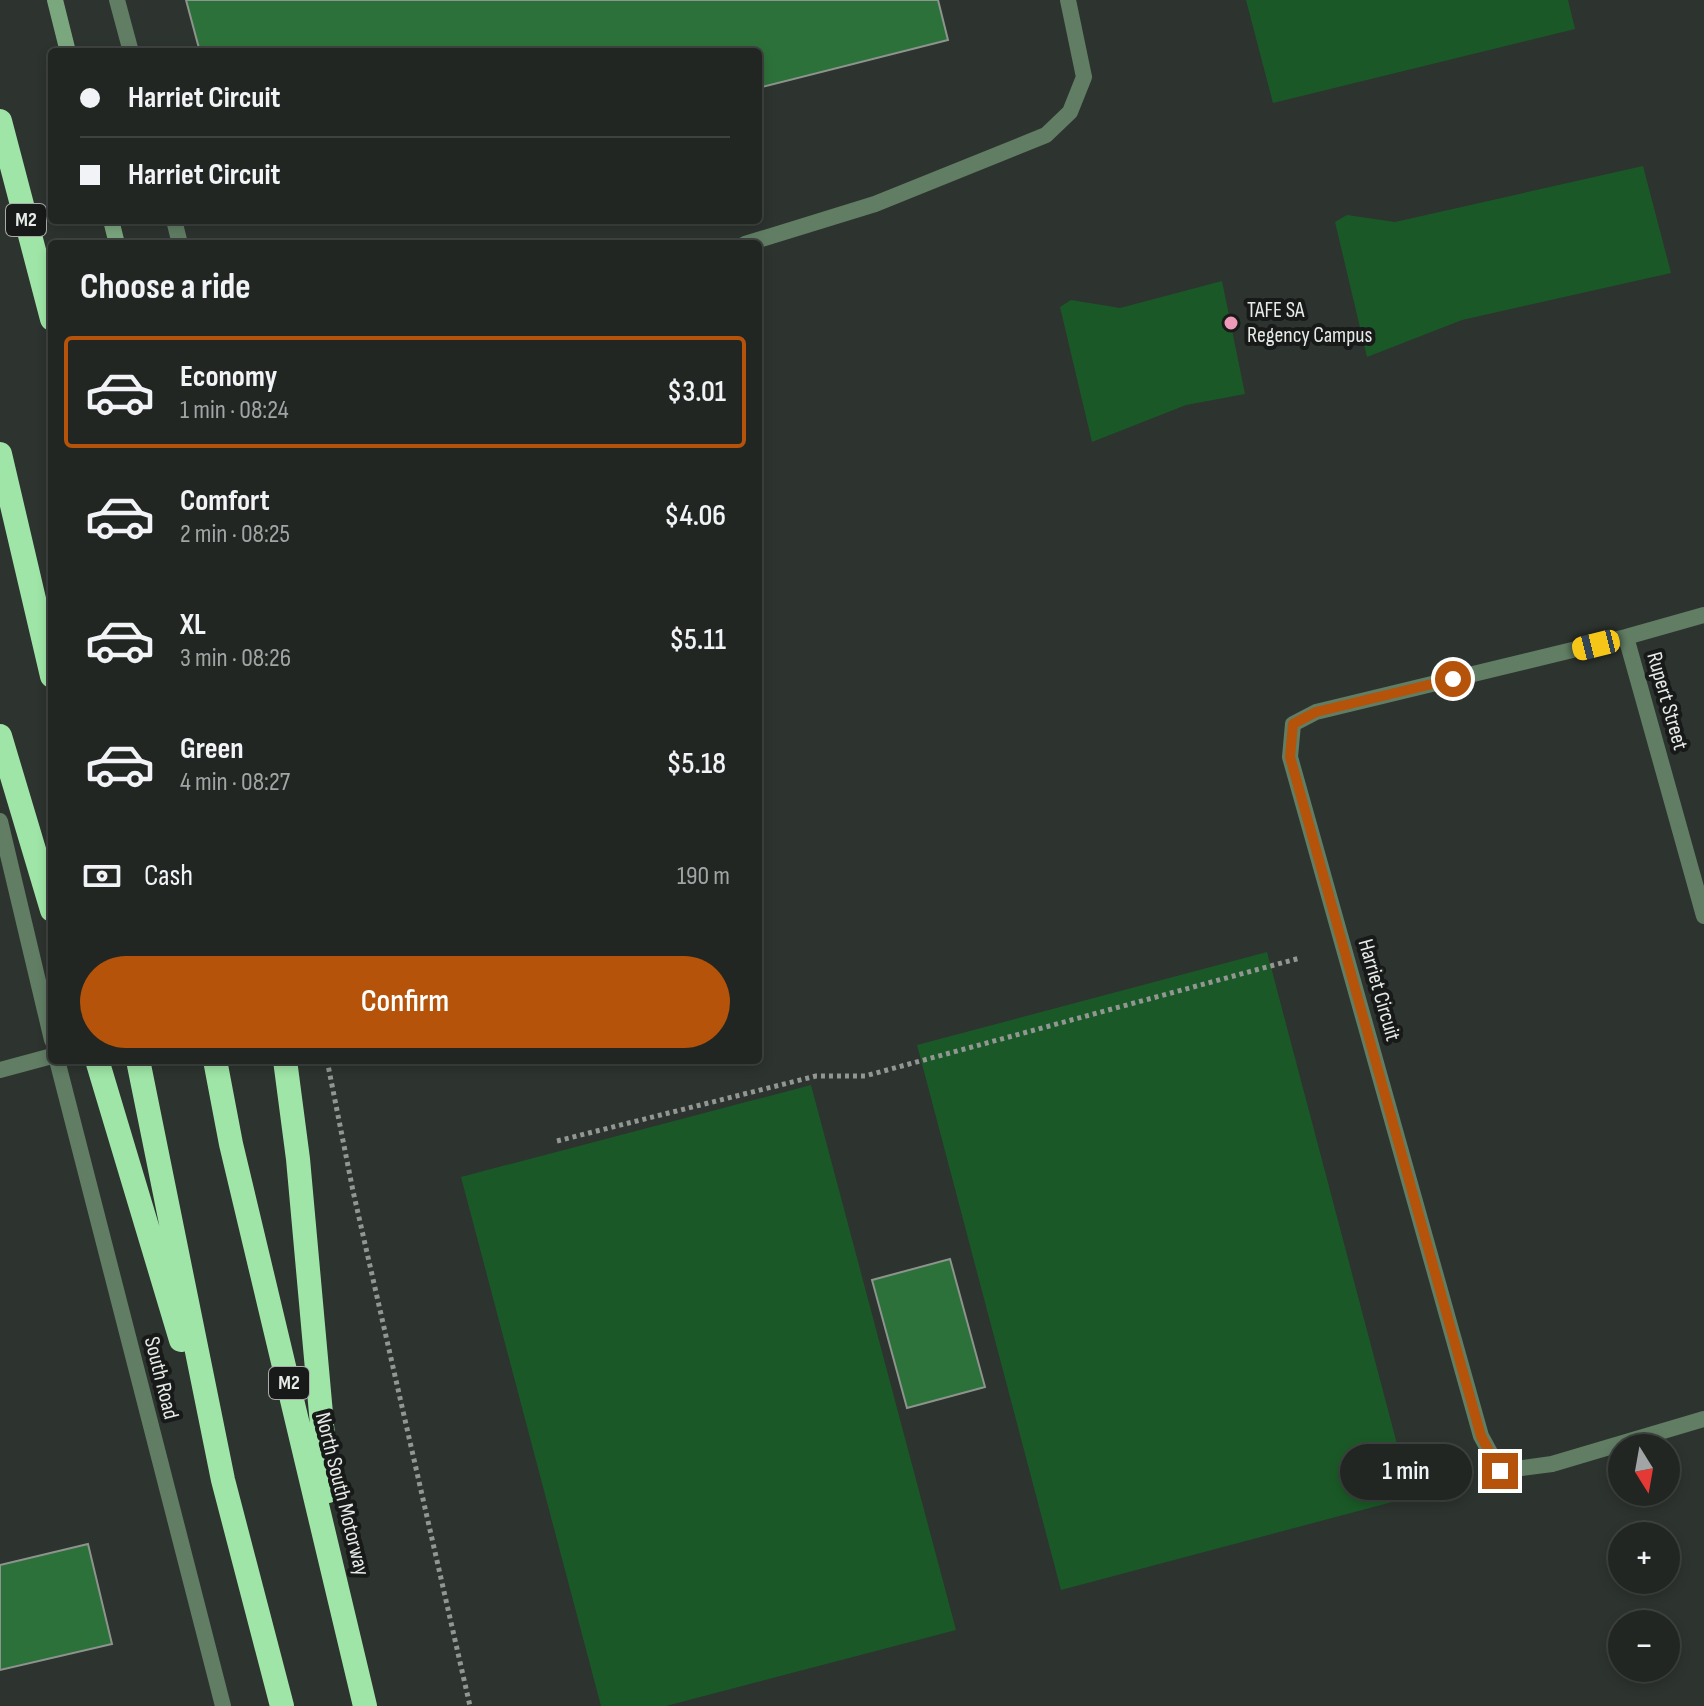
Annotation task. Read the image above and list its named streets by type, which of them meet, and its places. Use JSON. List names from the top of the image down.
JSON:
{
  "streets": {
    "highway": ["M2", "North South Motorway"],
    "street": ["Rupert Street", "Harriet Circuit", "South Road"]
  },
  "crossings": [
    ["M2", "North South Motorway"],
    ["Rupert Street", "Harriet Circuit"]
  ],
  "places": ["TAFE SA Regency Campus"],
  "north": "bottom",
  "page": {
    "banner": ["Harriet Circuit", "Harriet Circuit"],
    "heading": "Choose a ride",
    "list": [
      {
        "name": "Economy",
        "note": "1 min · 08:24",
        "value": "$3.01"
      },
      {
        "name": "Comfort",
        "note": "2 min · 08:25",
        "value": "$4.06"
      },
      {
        "name": "XL",
        "note": "3 min · 08:26",
        "value": "$5.11"
      },
      {
        "name": "Green",
        "note": "4 min · 08:27",
        "value": "$5.18"
      }
    ],
    "pay": ["Cash", "190 m"],
    "buttons": "Confirm",
    "map_buttons": ["+", "−"],
    "bubble": "1 min"
  }
}
